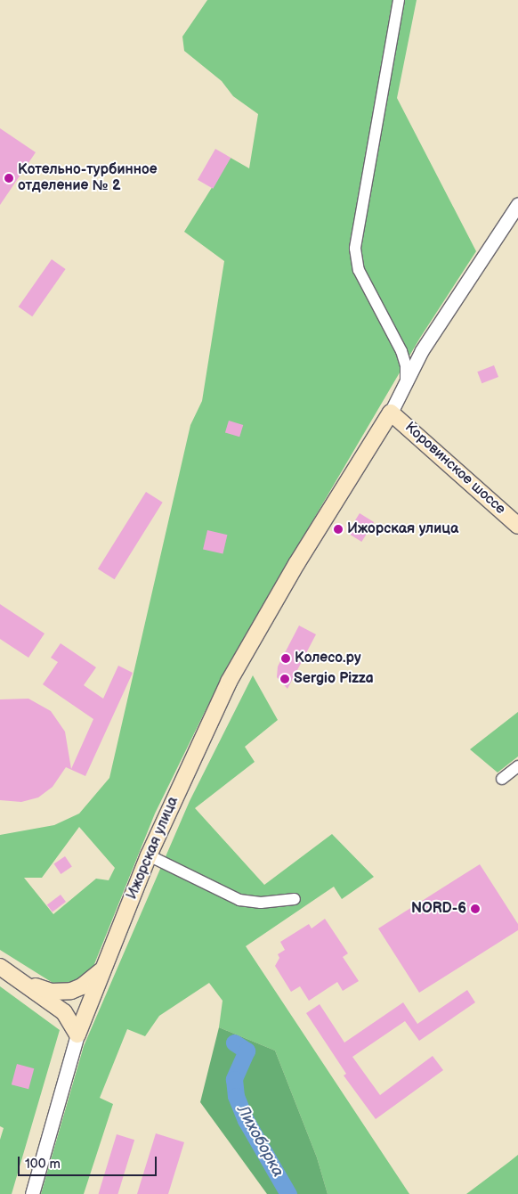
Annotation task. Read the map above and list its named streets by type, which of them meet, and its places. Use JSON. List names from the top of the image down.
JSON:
{
  "streets": {
    "main road": ["Коровинское шоссе", "Ижорская улица"]
  },
  "crossings": [
    ["Коровинское шоссе", "Ижорская улица"]
  ],
  "water": ["Лихоборка"],
  "places": [
    "Котельно-турбинное отделение № 2",
    "Ижорская улица",
    "Колесо.ру",
    "Sergio Pizza",
    "NORD-6"
  ],
  "scale_bar": "100 m"
}
